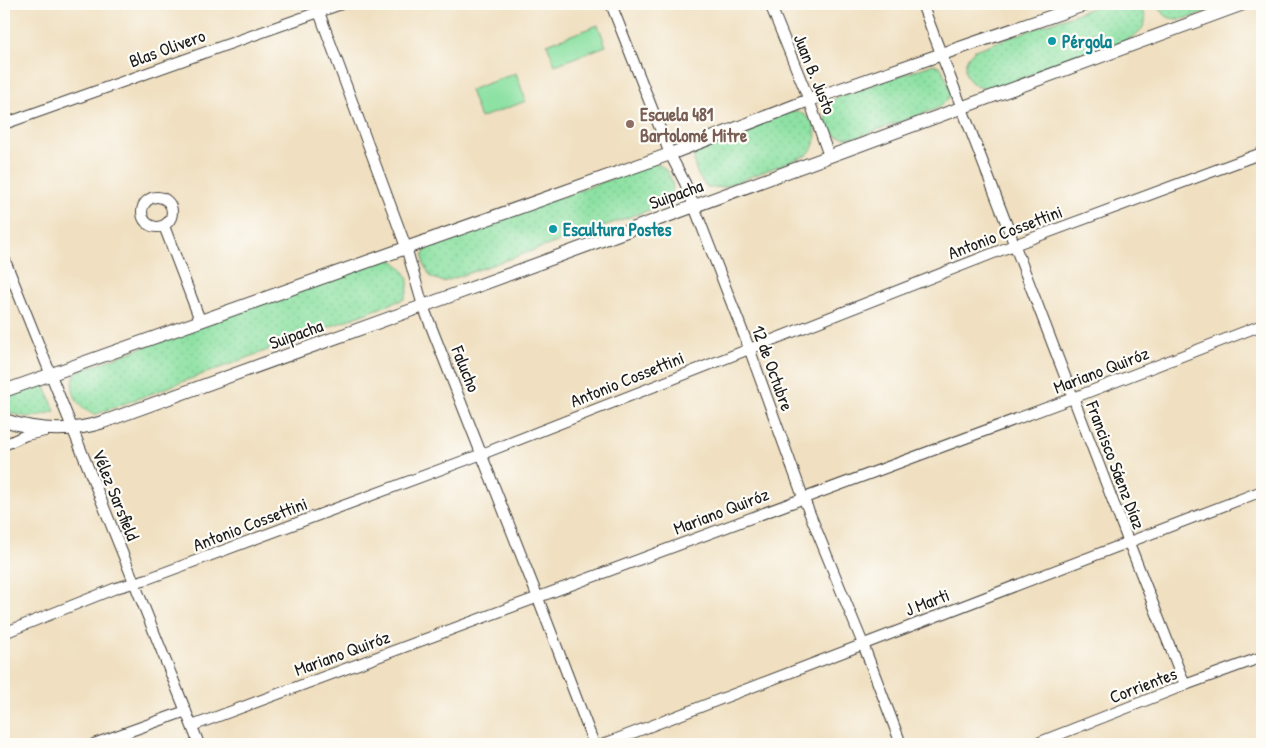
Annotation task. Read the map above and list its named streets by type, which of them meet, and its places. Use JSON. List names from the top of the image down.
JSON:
{
  "streets": {
    "street": [
      "Blas Olivero",
      "Juan B. Justo",
      "Suipacha",
      "Antonio Cossettini",
      "12 de Octubre",
      "Falucho",
      "Mariano Quiróz",
      "Francisco Sáenz Díaz",
      "Vélez Sarsfield",
      "J Marti",
      "Corrientes"
    ]
  },
  "crossings": [
    ["Blas Olivero", "Falucho"],
    ["Juan B. Justo", "Suipacha"],
    ["Suipacha", "12 de Octubre"],
    ["Suipacha", "Falucho"],
    ["Suipacha", "Francisco Sáenz Díaz"],
    ["Suipacha", "Vélez Sarsfield"],
    ["Antonio Cossettini", "12 de Octubre"],
    ["Antonio Cossettini", "Falucho"],
    ["Antonio Cossettini", "Francisco Sáenz Díaz"],
    ["Antonio Cossettini", "Vélez Sarsfield"],
    ["12 de Octubre", "Mariano Quiróz"],
    ["12 de Octubre", "J Marti"],
    ["Falucho", "Mariano Quiróz"],
    ["Mariano Quiróz", "Francisco Sáenz Díaz"],
    ["Mariano Quiróz", "Vélez Sarsfield"],
    ["Francisco Sáenz Díaz", "J Marti"],
    ["Francisco Sáenz Díaz", "Corrientes"]
  ],
  "places": ["Pérgola", "Escuela 481 Bartolomé Mitre", "Escultura Postes"]
}
